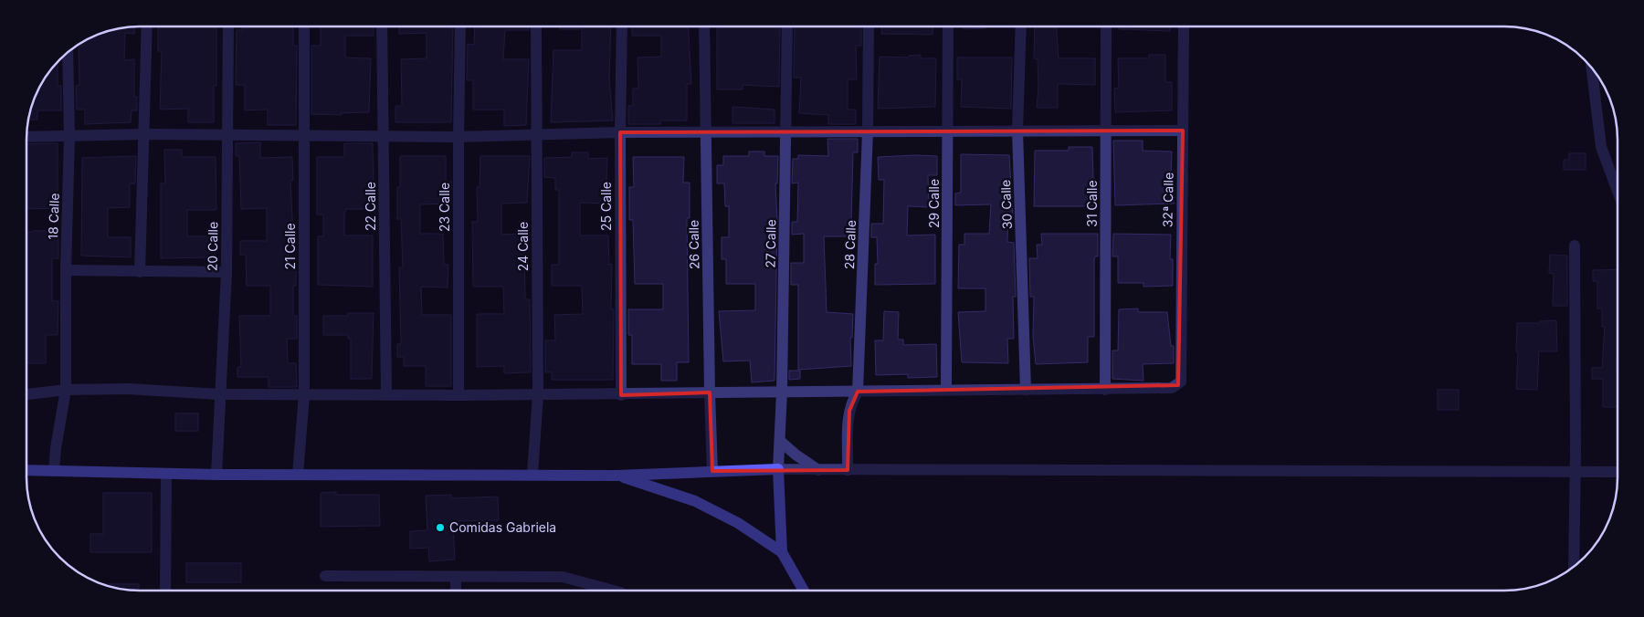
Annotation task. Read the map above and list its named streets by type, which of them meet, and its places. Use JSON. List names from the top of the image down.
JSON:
{
  "streets": {
    "street": [
      "32ª Calle",
      "29 Calle",
      "31 Calle",
      "30 Calle",
      "22 Calle",
      "25 Calle",
      "23 Calle",
      "18 Calle",
      "27 Calle",
      "26 Calle",
      "28 Calle",
      "20 Calle",
      "21 Calle",
      "24 Calle"
    ]
  },
  "crossings": [
    ["32ª Calle", "31 Calle"]
  ],
  "places": ["Comidas Gabriela"]
}
